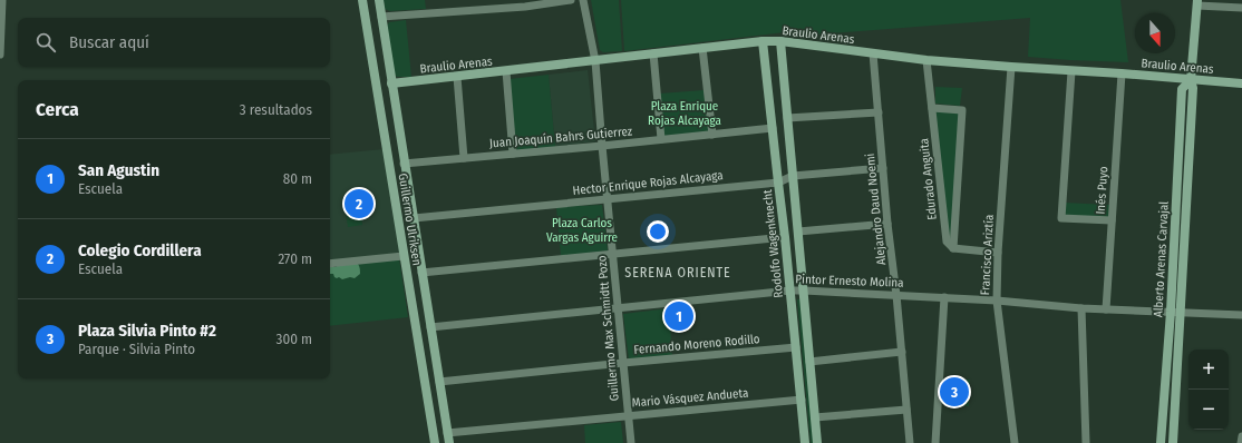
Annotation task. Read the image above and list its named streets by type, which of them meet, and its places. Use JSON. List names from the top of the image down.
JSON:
{
  "streets": {
    "street": [
      "Braulio Arenas",
      "Juan Joaquín Bahrs Gutierrez",
      "Edurado Anguita",
      "Hector Enrique Rojas Alcayaga",
      "Inés Puyo",
      "Alejandro Daud Noemi",
      "Guillermo Ulriksen",
      "Rodolfo Wagenknecht",
      "Francisco Ariztía",
      "Alberto Arenas Carvajal",
      "Pintor Ernesto Molina",
      "Guillermo Max Schmidtt Pozo",
      "Fernando Moreno Rodillo",
      "Mario Vásquez Andueta"
    ]
  },
  "crossings": [
    ["Braulio Arenas", "Edurado Anguita"],
    ["Braulio Arenas", "Inés Puyo"],
    ["Braulio Arenas", "Alejandro Daud Noemi"],
    ["Braulio Arenas", "Guillermo Ulriksen"],
    ["Braulio Arenas", "Rodolfo Wagenknecht"],
    ["Braulio Arenas", "Francisco Ariztía"],
    ["Braulio Arenas", "Alberto Arenas Carvajal"],
    ["Braulio Arenas", "Guillermo Max Schmidtt Pozo"],
    ["Juan Joaquín Bahrs Gutierrez", "Guillermo Ulriksen"],
    ["Juan Joaquín Bahrs Gutierrez", "Rodolfo Wagenknecht"],
    ["Juan Joaquín Bahrs Gutierrez", "Guillermo Max Schmidtt Pozo"],
    ["Hector Enrique Rojas Alcayaga", "Alejandro Daud Noemi"],
    ["Hector Enrique Rojas Alcayaga", "Guillermo Ulriksen"],
    ["Hector Enrique Rojas Alcayaga", "Rodolfo Wagenknecht"],
    ["Hector Enrique Rojas Alcayaga", "Guillermo Max Schmidtt Pozo"],
    ["Inés Puyo", "Pintor Ernesto Molina"],
    ["Alejandro Daud Noemi", "Pintor Ernesto Molina"],
    ["Guillermo Ulriksen", "Pintor Ernesto Molina"],
    ["Guillermo Ulriksen", "Fernando Moreno Rodillo"],
    ["Guillermo Ulriksen", "Mario Vásquez Andueta"],
    ["Rodolfo Wagenknecht", "Pintor Ernesto Molina"],
    ["Rodolfo Wagenknecht", "Fernando Moreno Rodillo"],
    ["Rodolfo Wagenknecht", "Mario Vásquez Andueta"],
    ["Francisco Ariztía", "Pintor Ernesto Molina"],
    ["Alberto Arenas Carvajal", "Pintor Ernesto Molina"],
    ["Pintor Ernesto Molina", "Guillermo Max Schmidtt Pozo"],
    ["Guillermo Max Schmidtt Pozo", "Fernando Moreno Rodillo"],
    ["Guillermo Max Schmidtt Pozo", "Mario Vásquez Andueta"]
  ],
  "districts": ["SERENA ORIENTE"],
  "parks": ["Plaza Enrique Rojas Alcayaga", "Plaza Carlos Vargas Aguirre"],
  "north": "bottom",
  "page": {
    "search": "Buscar aquí",
    "heading": ["Cerca", "3 resultados"],
    "list": [
      {
        "mark": "1",
        "name": "San Agustin",
        "note": "Escuela",
        "value": "80 m"
      },
      {
        "mark": "2",
        "name": "Colegio Cordillera",
        "note": "Escuela",
        "value": "270 m"
      },
      {
        "mark": "3",
        "name": "Plaza Silvia Pinto #2",
        "note": "Parque · Silvia Pinto",
        "value": "300 m"
      }
    ],
    "pins": ["2", "1", "3"],
    "map_buttons": ["+", "−"]
  }
}
